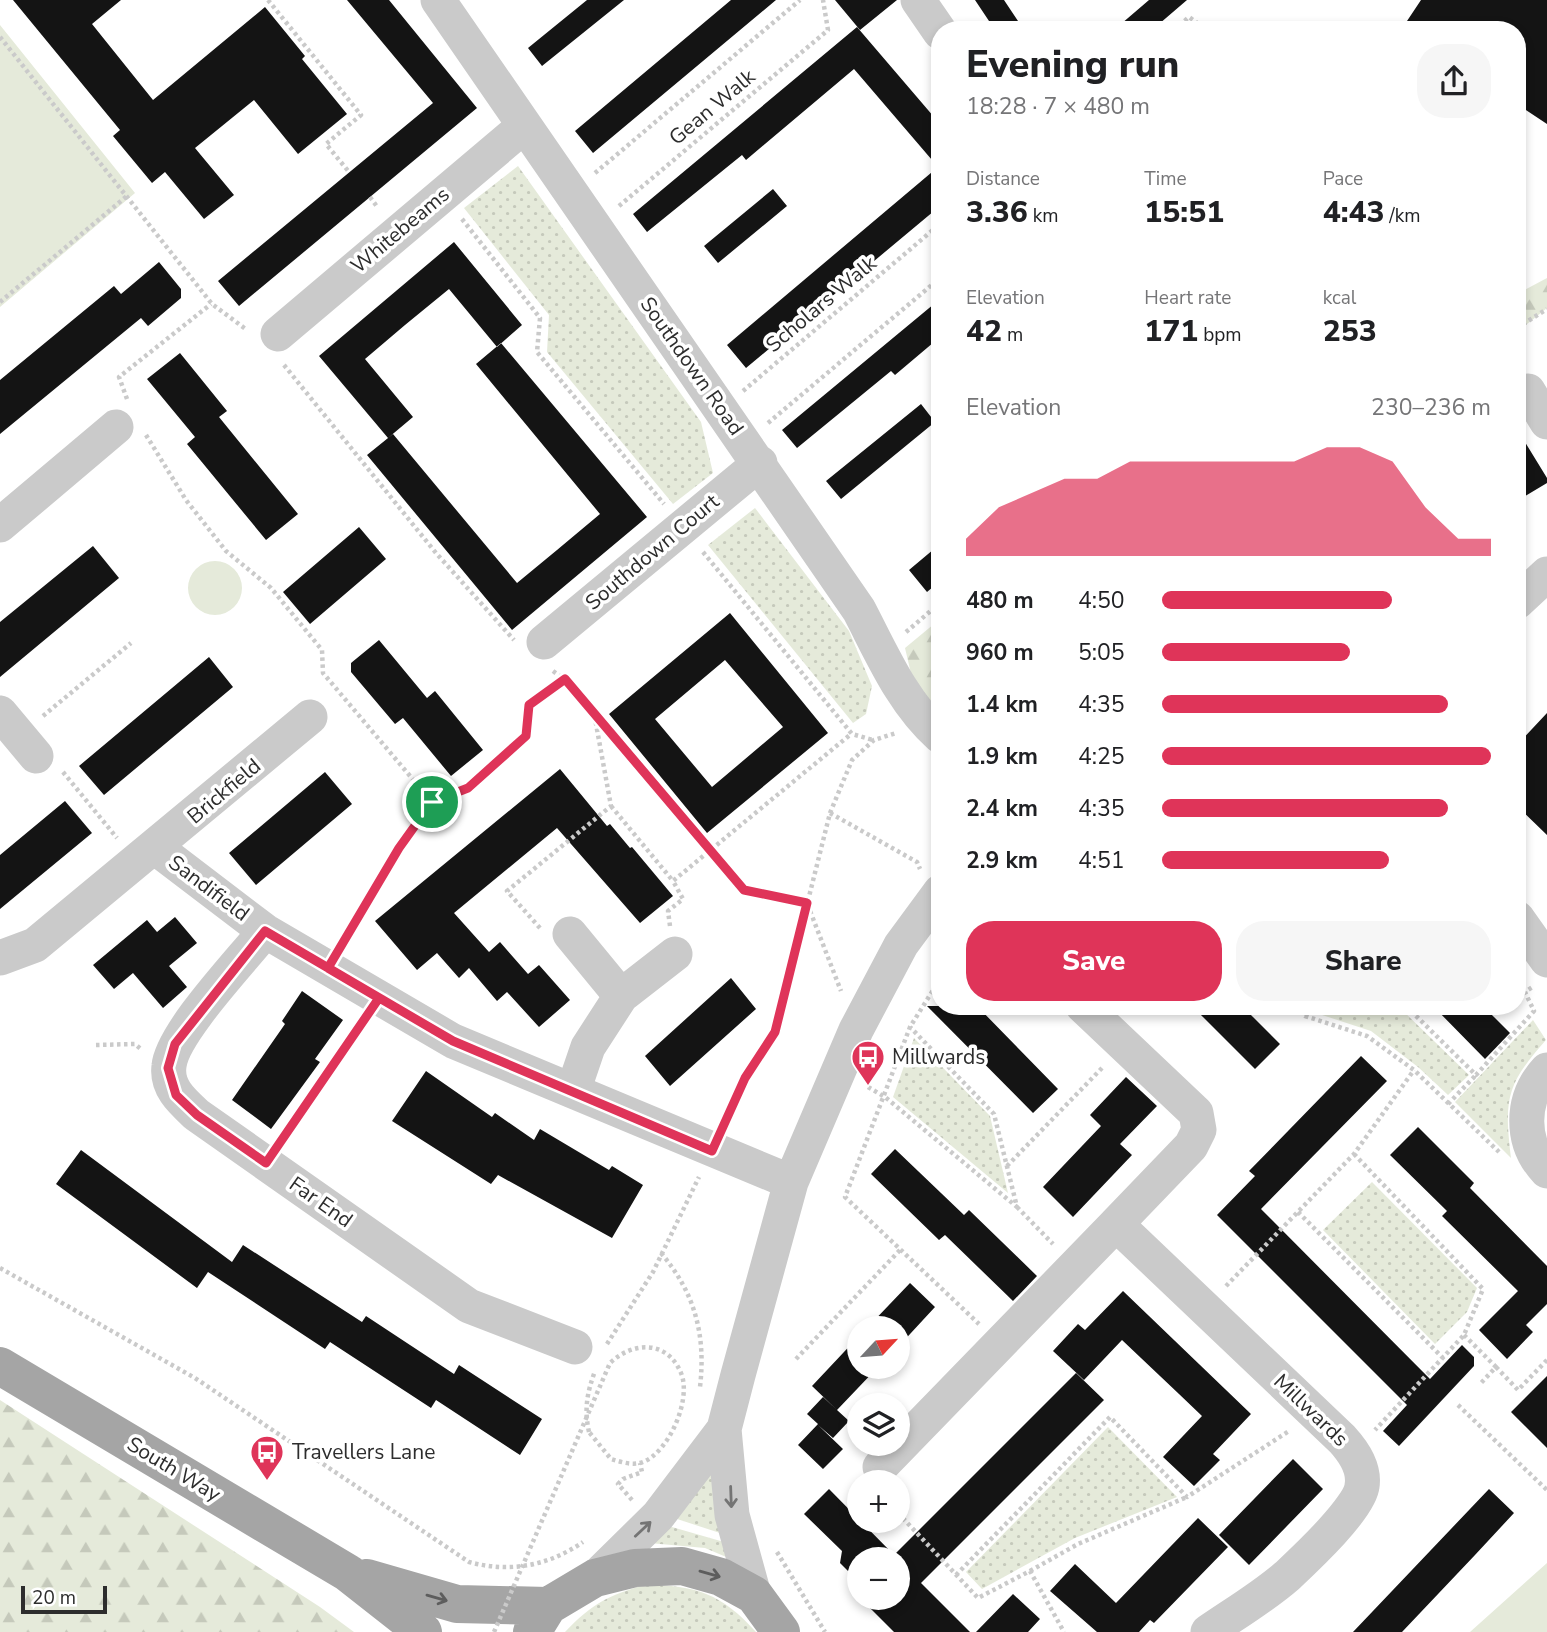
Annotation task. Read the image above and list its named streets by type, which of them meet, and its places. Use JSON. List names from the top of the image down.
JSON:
{
  "streets": {
    "main road": ["South Way"],
    "street": [
      "Whitebeams",
      "Southdown Road",
      "Southdown Court",
      "Brickfield",
      "Sandifield",
      "Far End",
      "Millwards"
    ],
    "path": ["Gean Walk", "Scholars Walk"]
  },
  "crossings": [
    ["Gean Walk", "Southdown Road"],
    ["Whitebeams", "Southdown Road"],
    ["Scholars Walk", "Southdown Road"],
    ["Southdown Road", "Southdown Court"],
    ["Brickfield", "Sandifield"]
  ],
  "places": {
    "bus stop": ["Millwards", "Travellers Lane"]
  },
  "scale_bar": "20 m",
  "north": "top right",
  "page": {
    "heading": ["Evening run", "18:28 · 7 × 480 m"],
    "stats": [
      ["Distance", "3.36 km"],
      ["Time", "15:51"],
      ["Pace", "4:43 /km"],
      ["Elevation", "42 m"],
      ["Heart rate", "171 bpm"],
      ["kcal", "253"]
    ],
    "chart": ["Elevation", "230–236 m"],
    "list": [
      {
        "name": "480 m",
        "note": "4:50"
      },
      {
        "name": "960 m",
        "note": "5:05"
      },
      {
        "name": "1.4 km",
        "note": "4:35"
      },
      {
        "name": "1.9 km",
        "note": "4:25"
      },
      {
        "name": "2.4 km",
        "note": "4:35"
      },
      {
        "name": "2.9 km",
        "note": "4:51"
      }
    ],
    "buttons": ["Save", "Share"],
    "map_buttons": ["+", "−"],
    "scale": "20 m"
  }
}
